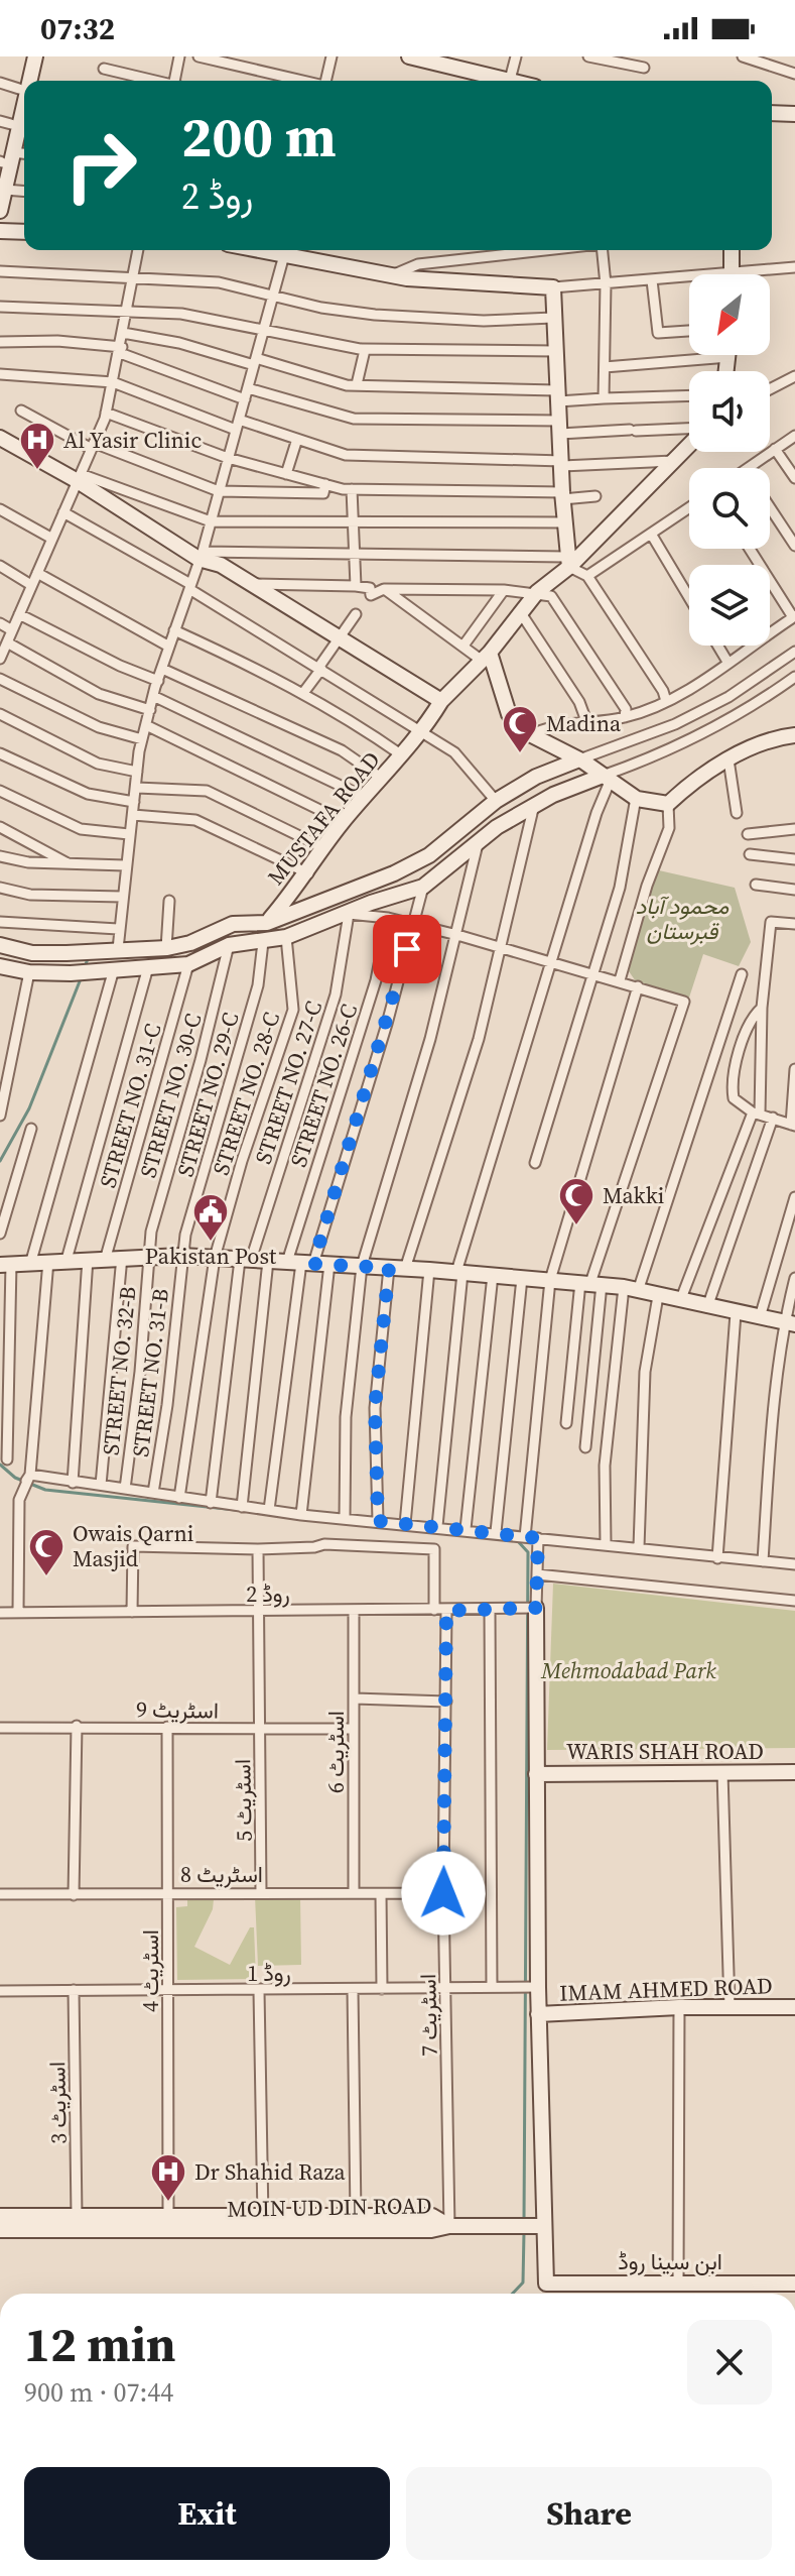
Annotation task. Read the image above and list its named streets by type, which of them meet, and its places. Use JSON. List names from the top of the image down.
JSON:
{
  "streets": {
    "street": [
      "MUSTAFA ROAD",
      "STREET NO. 27-C",
      "STREET NO. 26-C",
      "STREET NO. 28-C",
      "STREET NO. 29-C",
      "STREET NO. 30-C",
      "STREET NO. 31-C",
      "STREET NO. 32-B",
      "STREET NO. 31-B",
      "روڈ 2",
      "اسٹریٹ 9",
      "WARIS SHAH ROAD",
      "اسٹریٹ 6",
      "اسٹریٹ 5",
      "اسٹریٹ 8",
      "اسٹریٹ 4",
      "روڈ 1",
      "IMAM AHMED ROAD",
      "اسٹریٹ 7",
      "اسٹریٹ 3",
      "MOIN UD DIN ROAD",
      "ابن سینا روڈ"
    ]
  },
  "crossings": [
    ["STREET NO. 29-C", "STREET NO. 31-B"],
    ["STREET NO. 30-C", "STREET NO. 32-B"],
    ["روڈ 2", "اسٹریٹ 6"],
    ["روڈ 2", "اسٹریٹ 5"],
    ["روڈ 2", "اسٹریٹ 7"],
    ["اسٹریٹ 9", "اسٹریٹ 6"],
    ["اسٹریٹ 9", "اسٹریٹ 5"],
    ["اسٹریٹ 9", "اسٹریٹ 4"],
    ["اسٹریٹ 6", "اسٹریٹ 8"],
    ["اسٹریٹ 5", "اسٹریٹ 8"],
    ["اسٹریٹ 8", "اسٹریٹ 4"],
    ["اسٹریٹ 8", "اسٹریٹ 7"],
    ["اسٹریٹ 4", "روڈ 1"],
    ["اسٹریٹ 4", "MOIN UD DIN ROAD"],
    ["روڈ 1", "اسٹریٹ 7"],
    ["روڈ 1", "اسٹریٹ 3"],
    ["اسٹریٹ 7", "MOIN UD DIN ROAD"],
    ["اسٹریٹ 3", "MOIN UD DIN ROAD"]
  ],
  "parks": ["محمود آباد قبرستان", "Mehmodabad Park"],
  "places": {
    "hospital": ["Al Yasir Clinic", "Dr Shahid Raza"],
    "mosque": ["Madina", "Makki", "Owais Qarni Masjid"],
    "public building": ["Pakistan Post"]
  },
  "north": "bottom left",
  "page": {
    "status": "07:32",
    "turn": ["200 m", "روڈ 2"],
    "heading": ["12 min", "900 m · 07:44"],
    "buttons": ["Exit", "Share"]
  }
}
